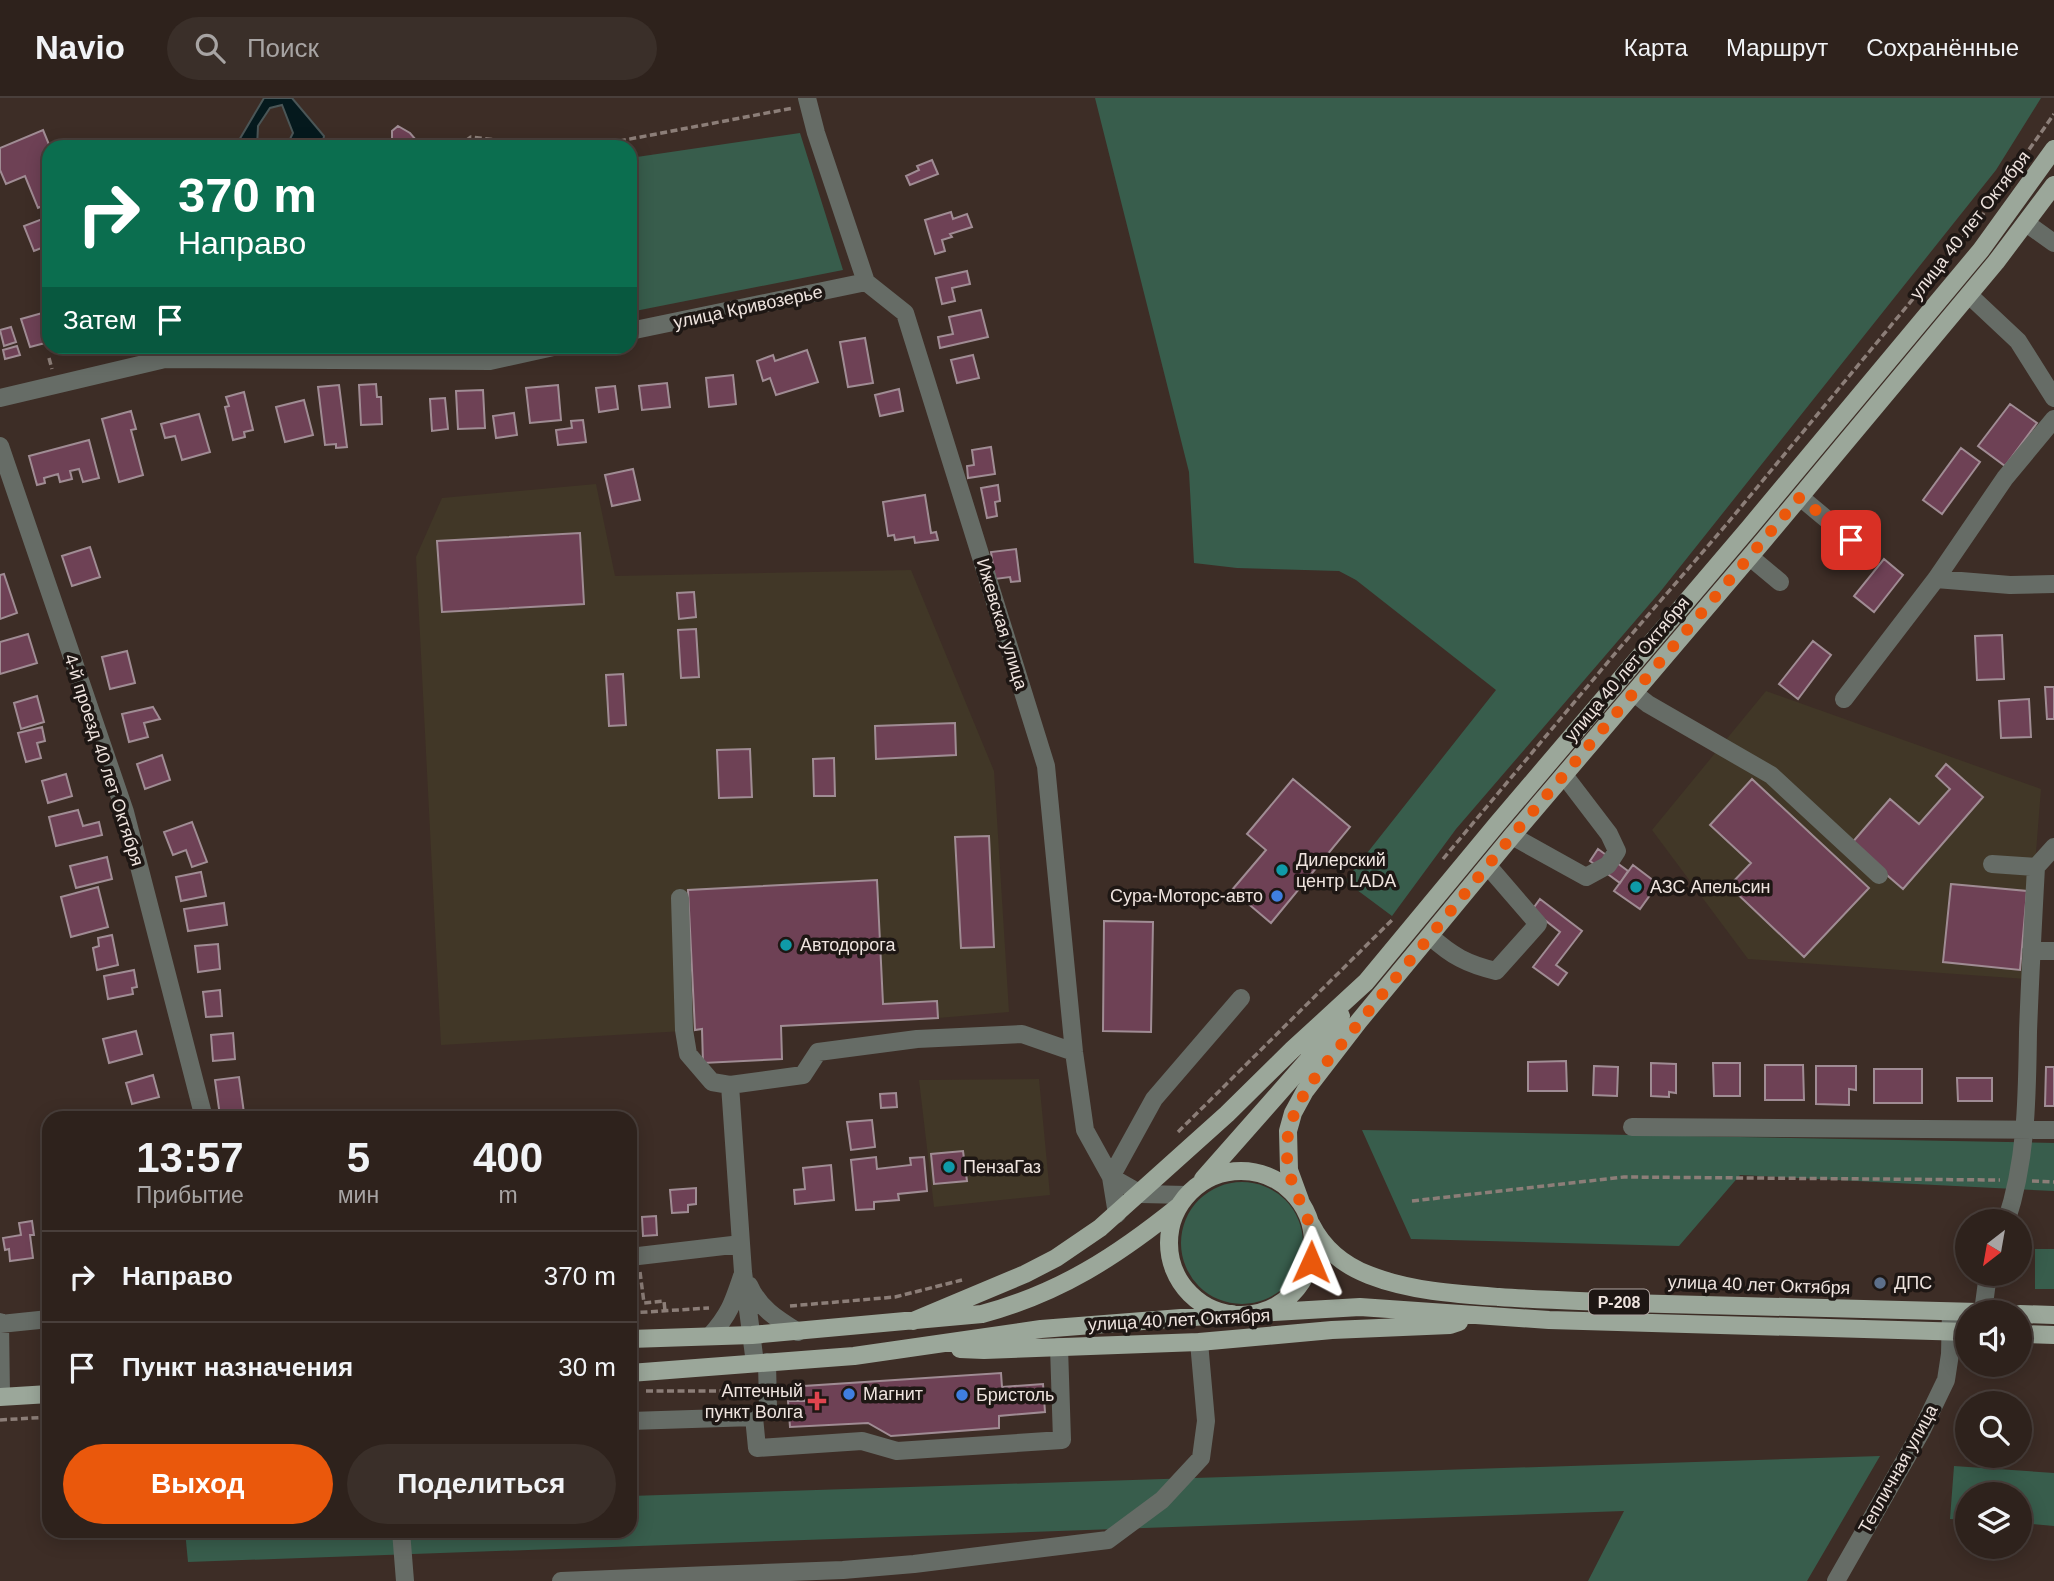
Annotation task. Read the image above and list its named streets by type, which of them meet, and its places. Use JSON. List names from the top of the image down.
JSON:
{
  "streets": {
    "main road": ["улица 40 лет Октября", "Р-208"],
    "street": [
      "улица Кривозерье",
      "Ижевская улица",
      "4-й проезд 40 лет Октября",
      "Тепличная улица"
    ]
  },
  "crossings": [
    ["улица 40 лет Октября", "Ижевская улица"],
    ["улица 40 лет Октября", "Тепличная улица"],
    ["улица Кривозерье", "Ижевская улица"]
  ],
  "places": {
    "other": [
      "Дилерский центр LADA",
      "АЗС Апельсин",
      "Сура-Моторс-авто",
      "Автодорога",
      "ПензаГаз",
      "ДПС",
      "Магнит",
      "Бристоль"
    ],
    "health": ["Аптечный пункт Волга"]
  },
  "north": "bottom left",
  "page": {
    "header": "Navio",
    "search": "Поиск",
    "nav": ["Карта", "Маршрут", "Сохранённые"],
    "turn": ["370 m", "Направо"],
    "then": "Затем",
    "eta": [
      "13:57",
      "Прибытие",
      "5",
      "мин",
      "400",
      "m"
    ],
    "list": [
      {
        "name": "Направо",
        "value": "370 m"
      },
      {
        "name": "Пункт назначения",
        "value": "30 m"
      }
    ],
    "buttons": ["Выход", "Поделиться"]
  }
}
